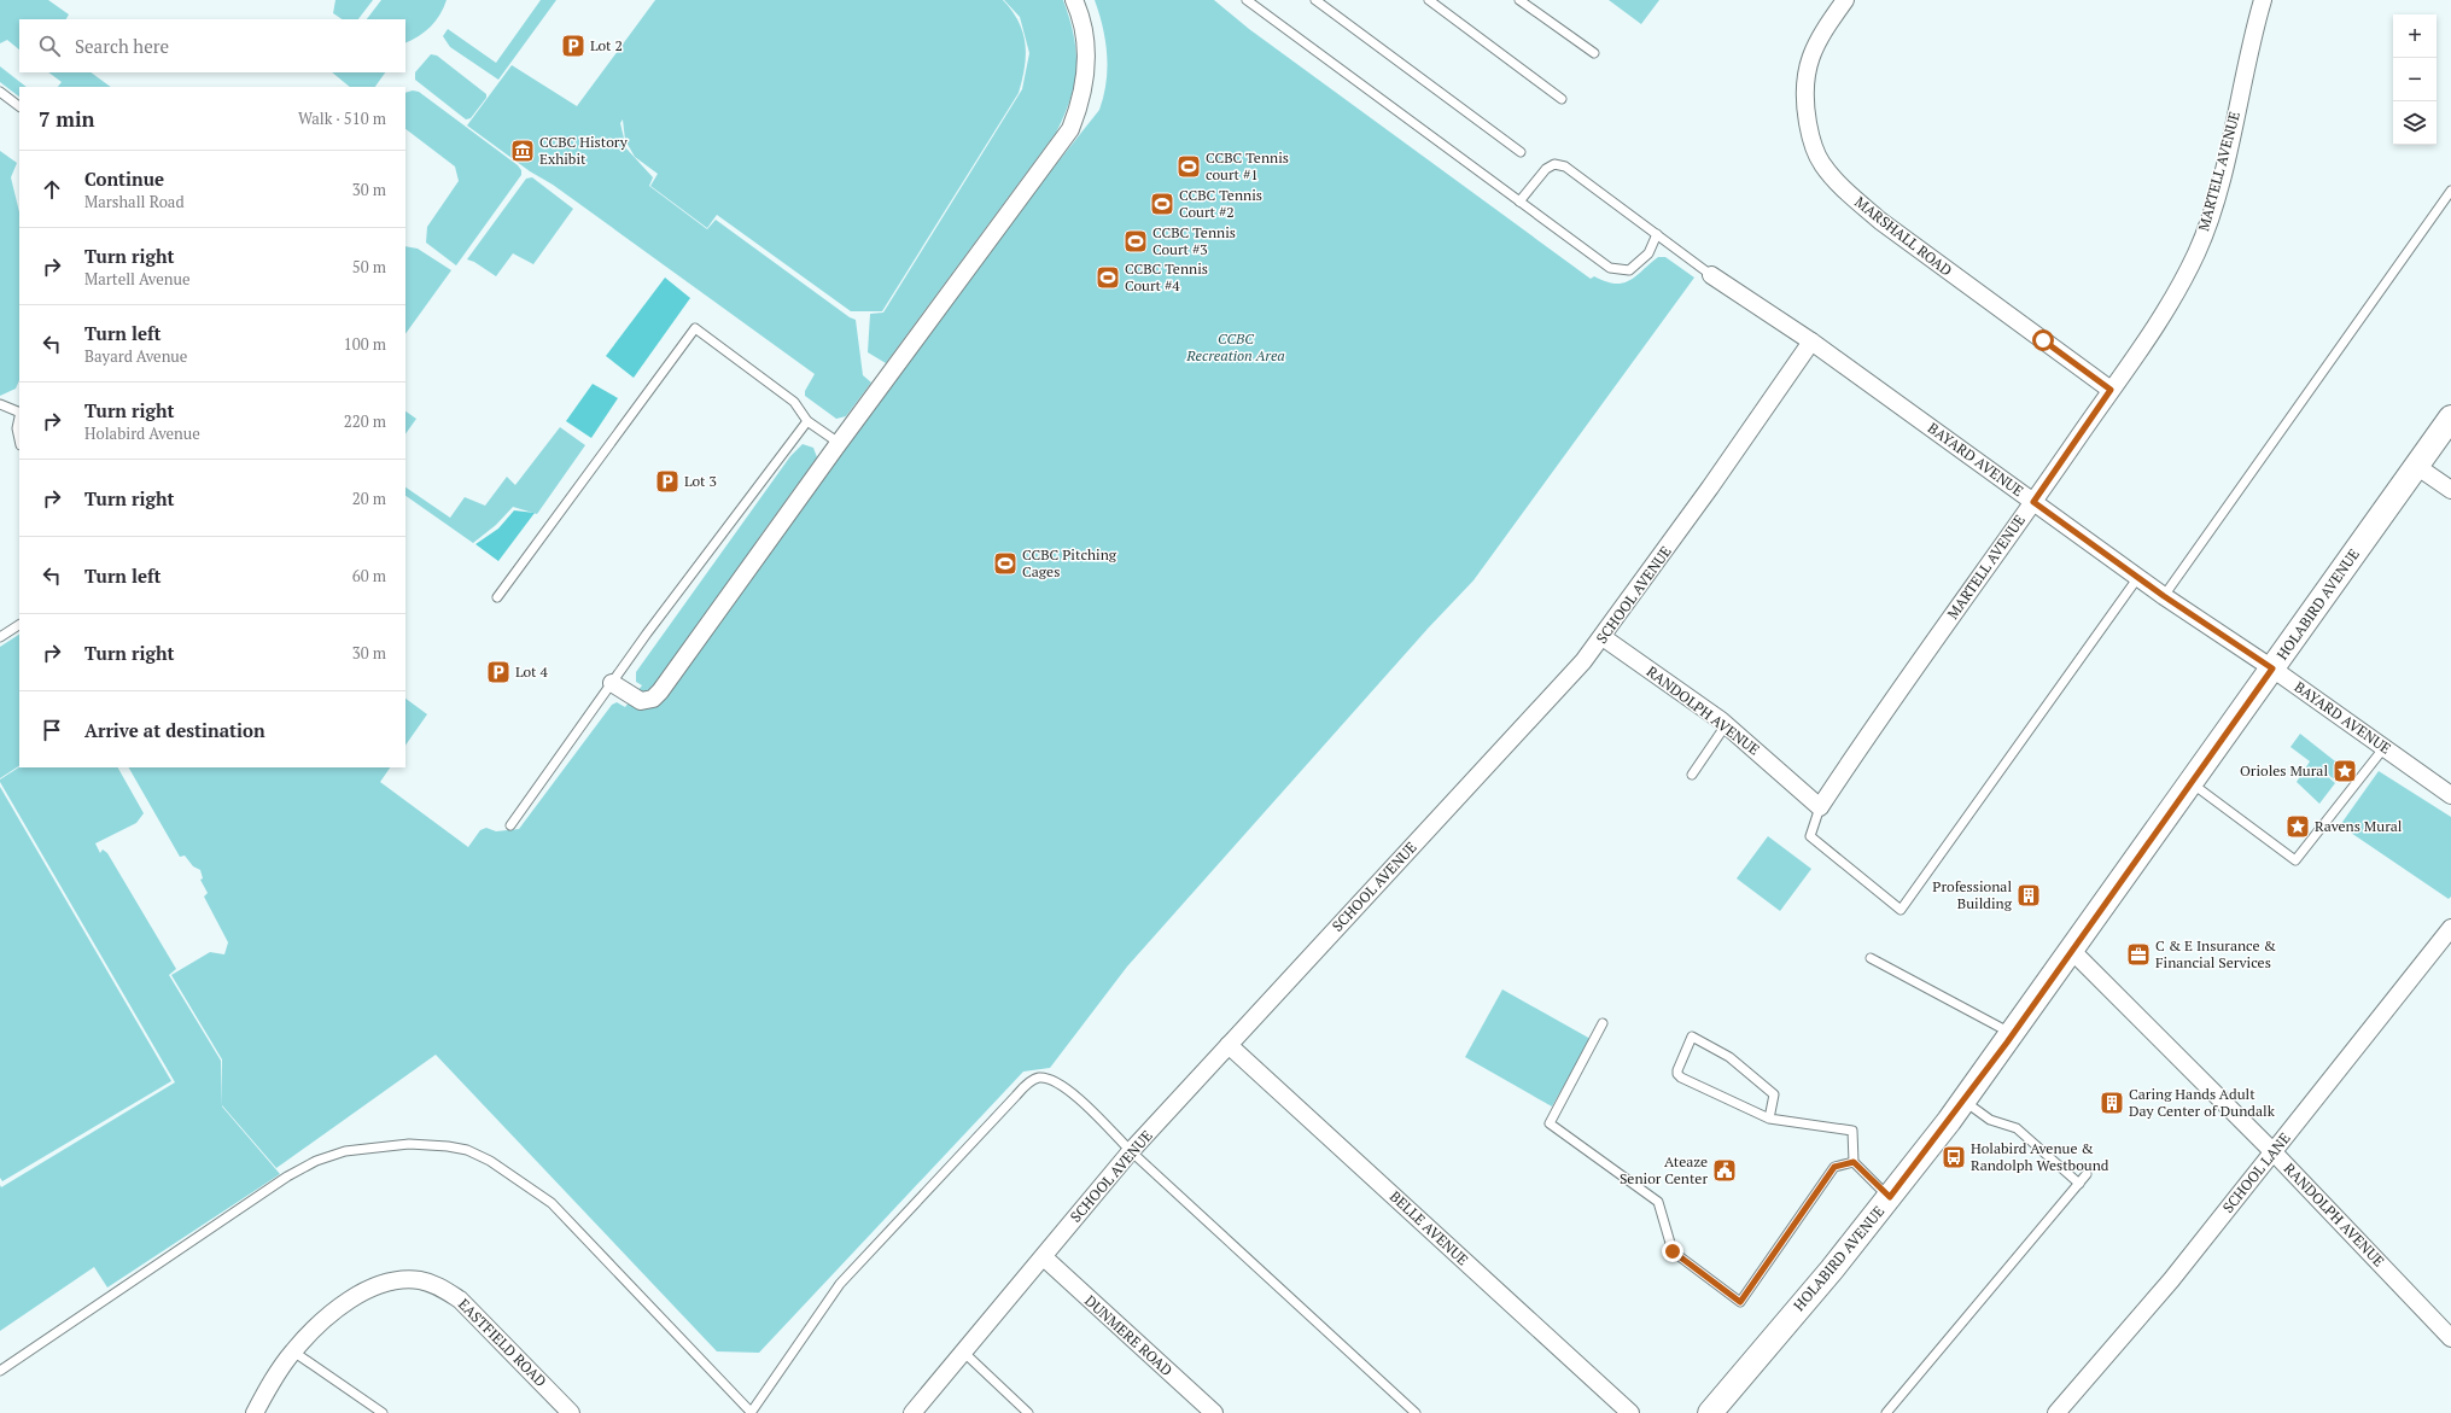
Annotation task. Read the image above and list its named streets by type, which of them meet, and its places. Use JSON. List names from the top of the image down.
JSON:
{
  "streets": {
    "main road": ["HOLABIRD AVENUE"],
    "street": [
      "MARTELL AVENUE",
      "MARSHALL ROAD",
      "BAYARD AVENUE",
      "SCHOOL AVENUE",
      "RANDOLPH AVENUE",
      "SCHOOL LANE",
      "BELLE AVENUE",
      "DUNMERE ROAD",
      "EASTFIELD ROAD"
    ]
  },
  "crossings": [
    ["MARTELL AVENUE", "MARSHALL ROAD"],
    ["MARTELL AVENUE", "BAYARD AVENUE"],
    ["MARTELL AVENUE", "RANDOLPH AVENUE"],
    ["BAYARD AVENUE", "SCHOOL AVENUE"],
    ["BAYARD AVENUE", "HOLABIRD AVENUE"],
    ["SCHOOL AVENUE", "RANDOLPH AVENUE"],
    ["SCHOOL AVENUE", "BELLE AVENUE"],
    ["SCHOOL AVENUE", "DUNMERE ROAD"],
    ["HOLABIRD AVENUE", "RANDOLPH AVENUE"],
    ["RANDOLPH AVENUE", "SCHOOL LANE"]
  ],
  "parks": ["CCBC Recreation Area"],
  "places": {
    "parking": ["Lot 2", "Lot 3", "Lot 4"],
    "museum": ["CCBC History Exhibit"],
    "sports": [
      "CCBC Tennis court #1",
      "CCBC Tennis Court #2",
      "CCBC Tennis Court #3",
      "CCBC Tennis Court #4",
      "CCBC Pitching Cages"
    ],
    "place": ["Orioles Mural", "Ravens Mural"],
    "building": ["Professional Building", "Caring Hands Adult Day Center of Dundalk"],
    "office": ["C & E Insurance & Financial Services"],
    "bus stop": ["Holabird Avenue & Randolph Westbound"],
    "public building": ["Ateaze Senior Center"]
  },
  "page": {
    "map_buttons": ["+", "−"],
    "search": "Search here",
    "heading": ["7 min", "Walk · 510 m"],
    "list": [
      ["Continue", "Marshall Road", "30 m"],
      ["Turn right", "Martell Avenue", "50 m"],
      ["Turn left", "Bayard Avenue", "100 m"],
      ["Turn right", "Holabird Avenue", "220 m"],
      ["Turn right", "20 m"],
      ["Turn left", "60 m"],
      ["Turn right", "30 m"],
      "Arrive at destination"
    ]
  }
}
